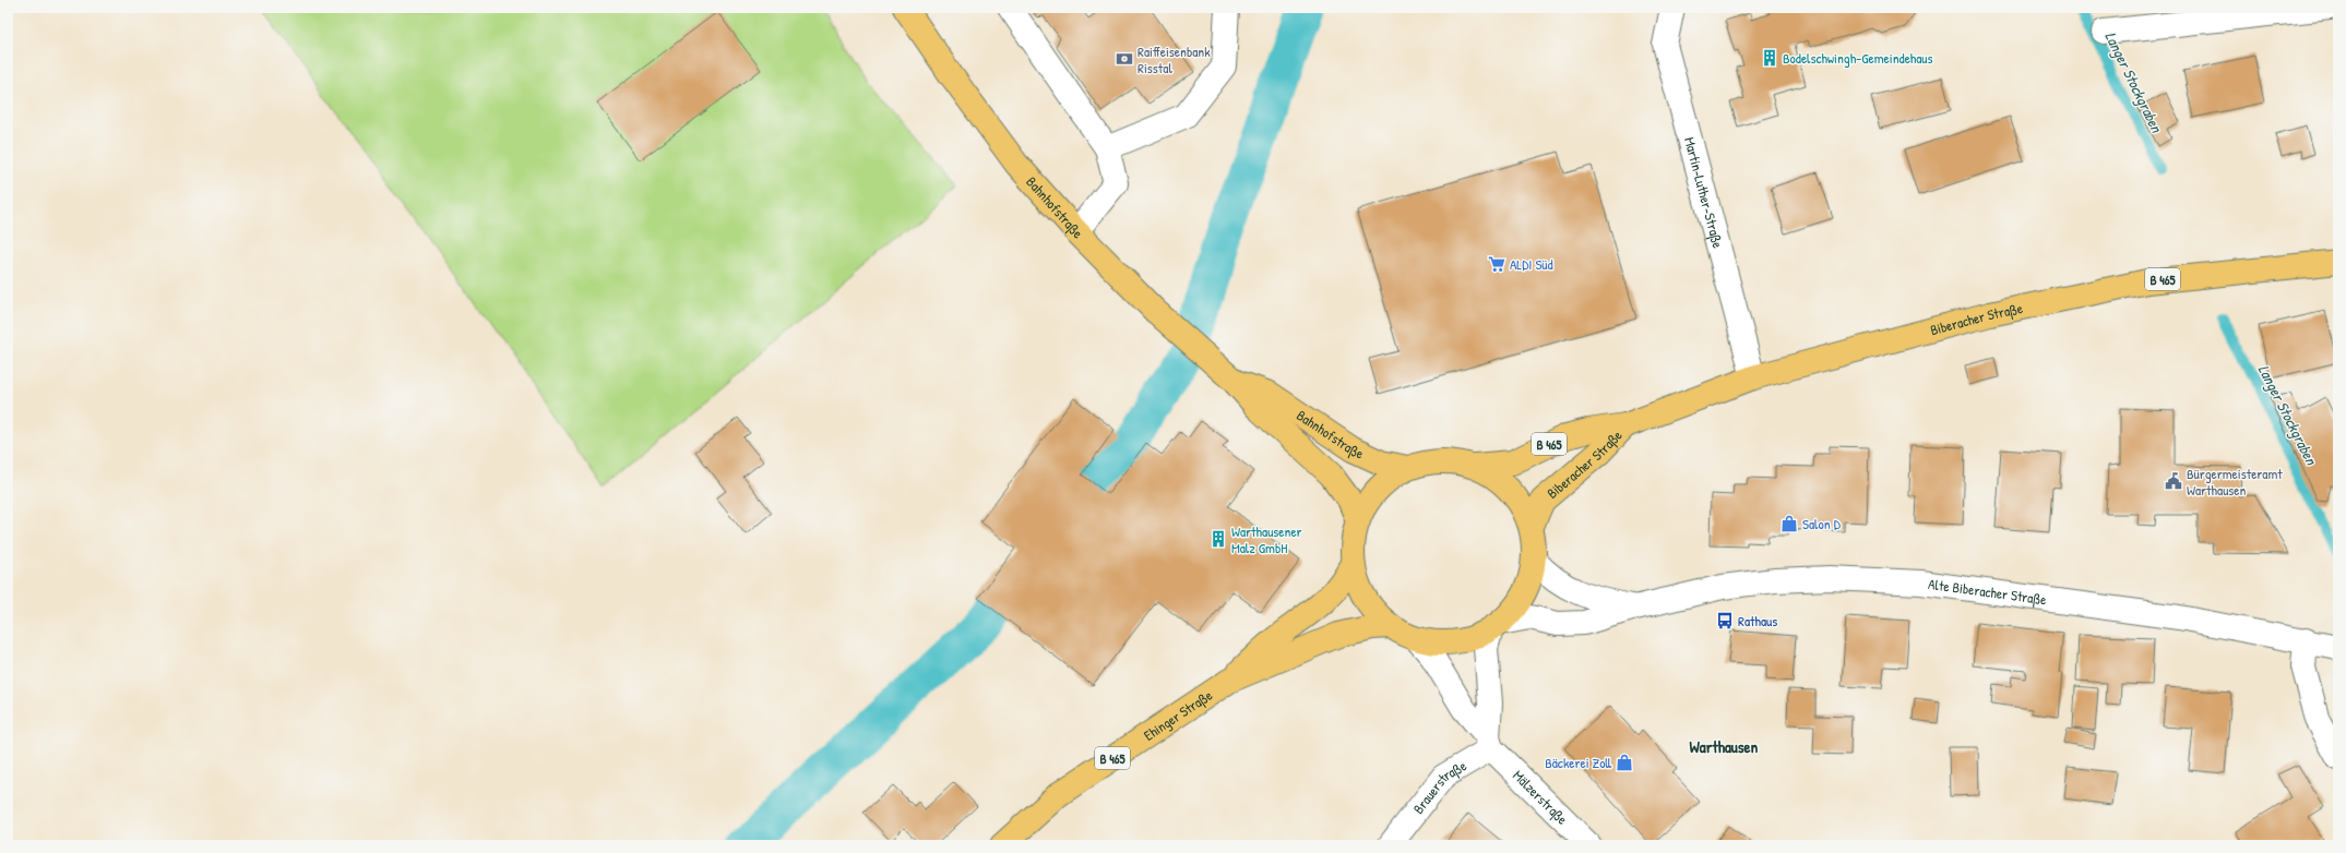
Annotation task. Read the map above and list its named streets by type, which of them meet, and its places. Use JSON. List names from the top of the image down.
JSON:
{
  "streets": {
    "main road": [
      "Bahnhofstraße",
      "B 465",
      "Biberacher Straße",
      "Ehinger Straße"
    ],
    "street": [
      "Martin-Luther-Straße",
      "Alte Biberacher Straße",
      "Brauerstraße",
      "Mälzerstraße"
    ]
  },
  "crossings": [
    ["Martin-Luther-Straße", "Biberacher Straße"],
    ["Brauerstraße", "Mälzerstraße"]
  ],
  "districts": ["Warthausen"],
  "water": ["Langer Stockgraben"],
  "places": {
    "building": ["Bodelschwingh-Gemeindehaus", "Warthausener Malz GmbH"],
    "bank": ["Raiffeisenbank Risstal"],
    "supermarket": ["ALDI Süd"],
    "public building": ["Bürgermeisteramt Warthausen"],
    "shop": ["Salon D", "Bäckerei Zoll"],
    "bus stop": ["Rathaus"]
  }
}
